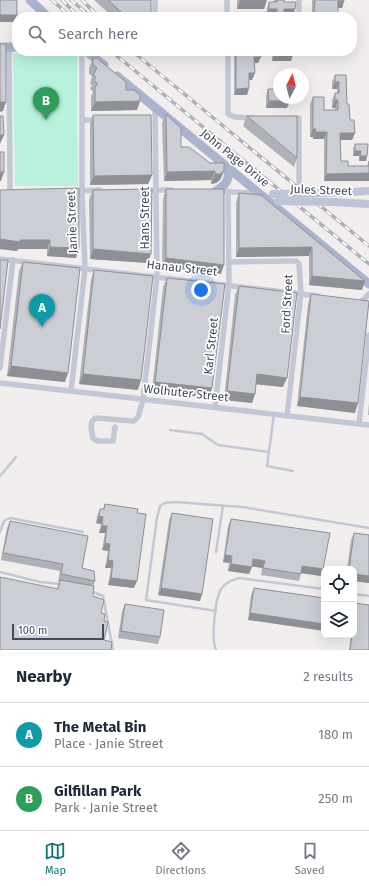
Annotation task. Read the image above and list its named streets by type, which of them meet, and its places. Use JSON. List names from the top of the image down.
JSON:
{
  "streets": {
    "main road": ["John Page Drive", "Jules Street"],
    "street": [
      "Hans Street",
      "Janie Street",
      "Hanau Street",
      "Ford Street",
      "Karl Street",
      "Wolhuter Street"
    ]
  },
  "crossings": [
    ["John Page Drive", "Jules Street"],
    ["John Page Drive", "Hans Street"],
    ["Hans Street", "Hanau Street"],
    ["Hans Street", "Wolhuter Street"],
    ["Janie Street", "Hanau Street"],
    ["Janie Street", "Wolhuter Street"],
    ["Hanau Street", "Ford Street"],
    ["Hanau Street", "Karl Street"],
    ["Ford Street", "Karl Street"],
    ["Ford Street", "Wolhuter Street"],
    ["Karl Street", "Wolhuter Street"]
  ],
  "scale_bar": "100 m",
  "north": "top",
  "page": {
    "search": "Search here",
    "pins": ["B", "A"],
    "scale": "100 m",
    "heading": ["Nearby", "2 results"],
    "list": [
      {
        "mark": "A",
        "name": "The Metal Bin",
        "note": "Place · Janie Street",
        "value": "180 m"
      },
      {
        "mark": "B",
        "name": "Gilfillan Park",
        "note": "Park · Janie Street",
        "value": "250 m"
      }
    ],
    "nav": ["Map", "Directions", "Saved"]
  }
}
